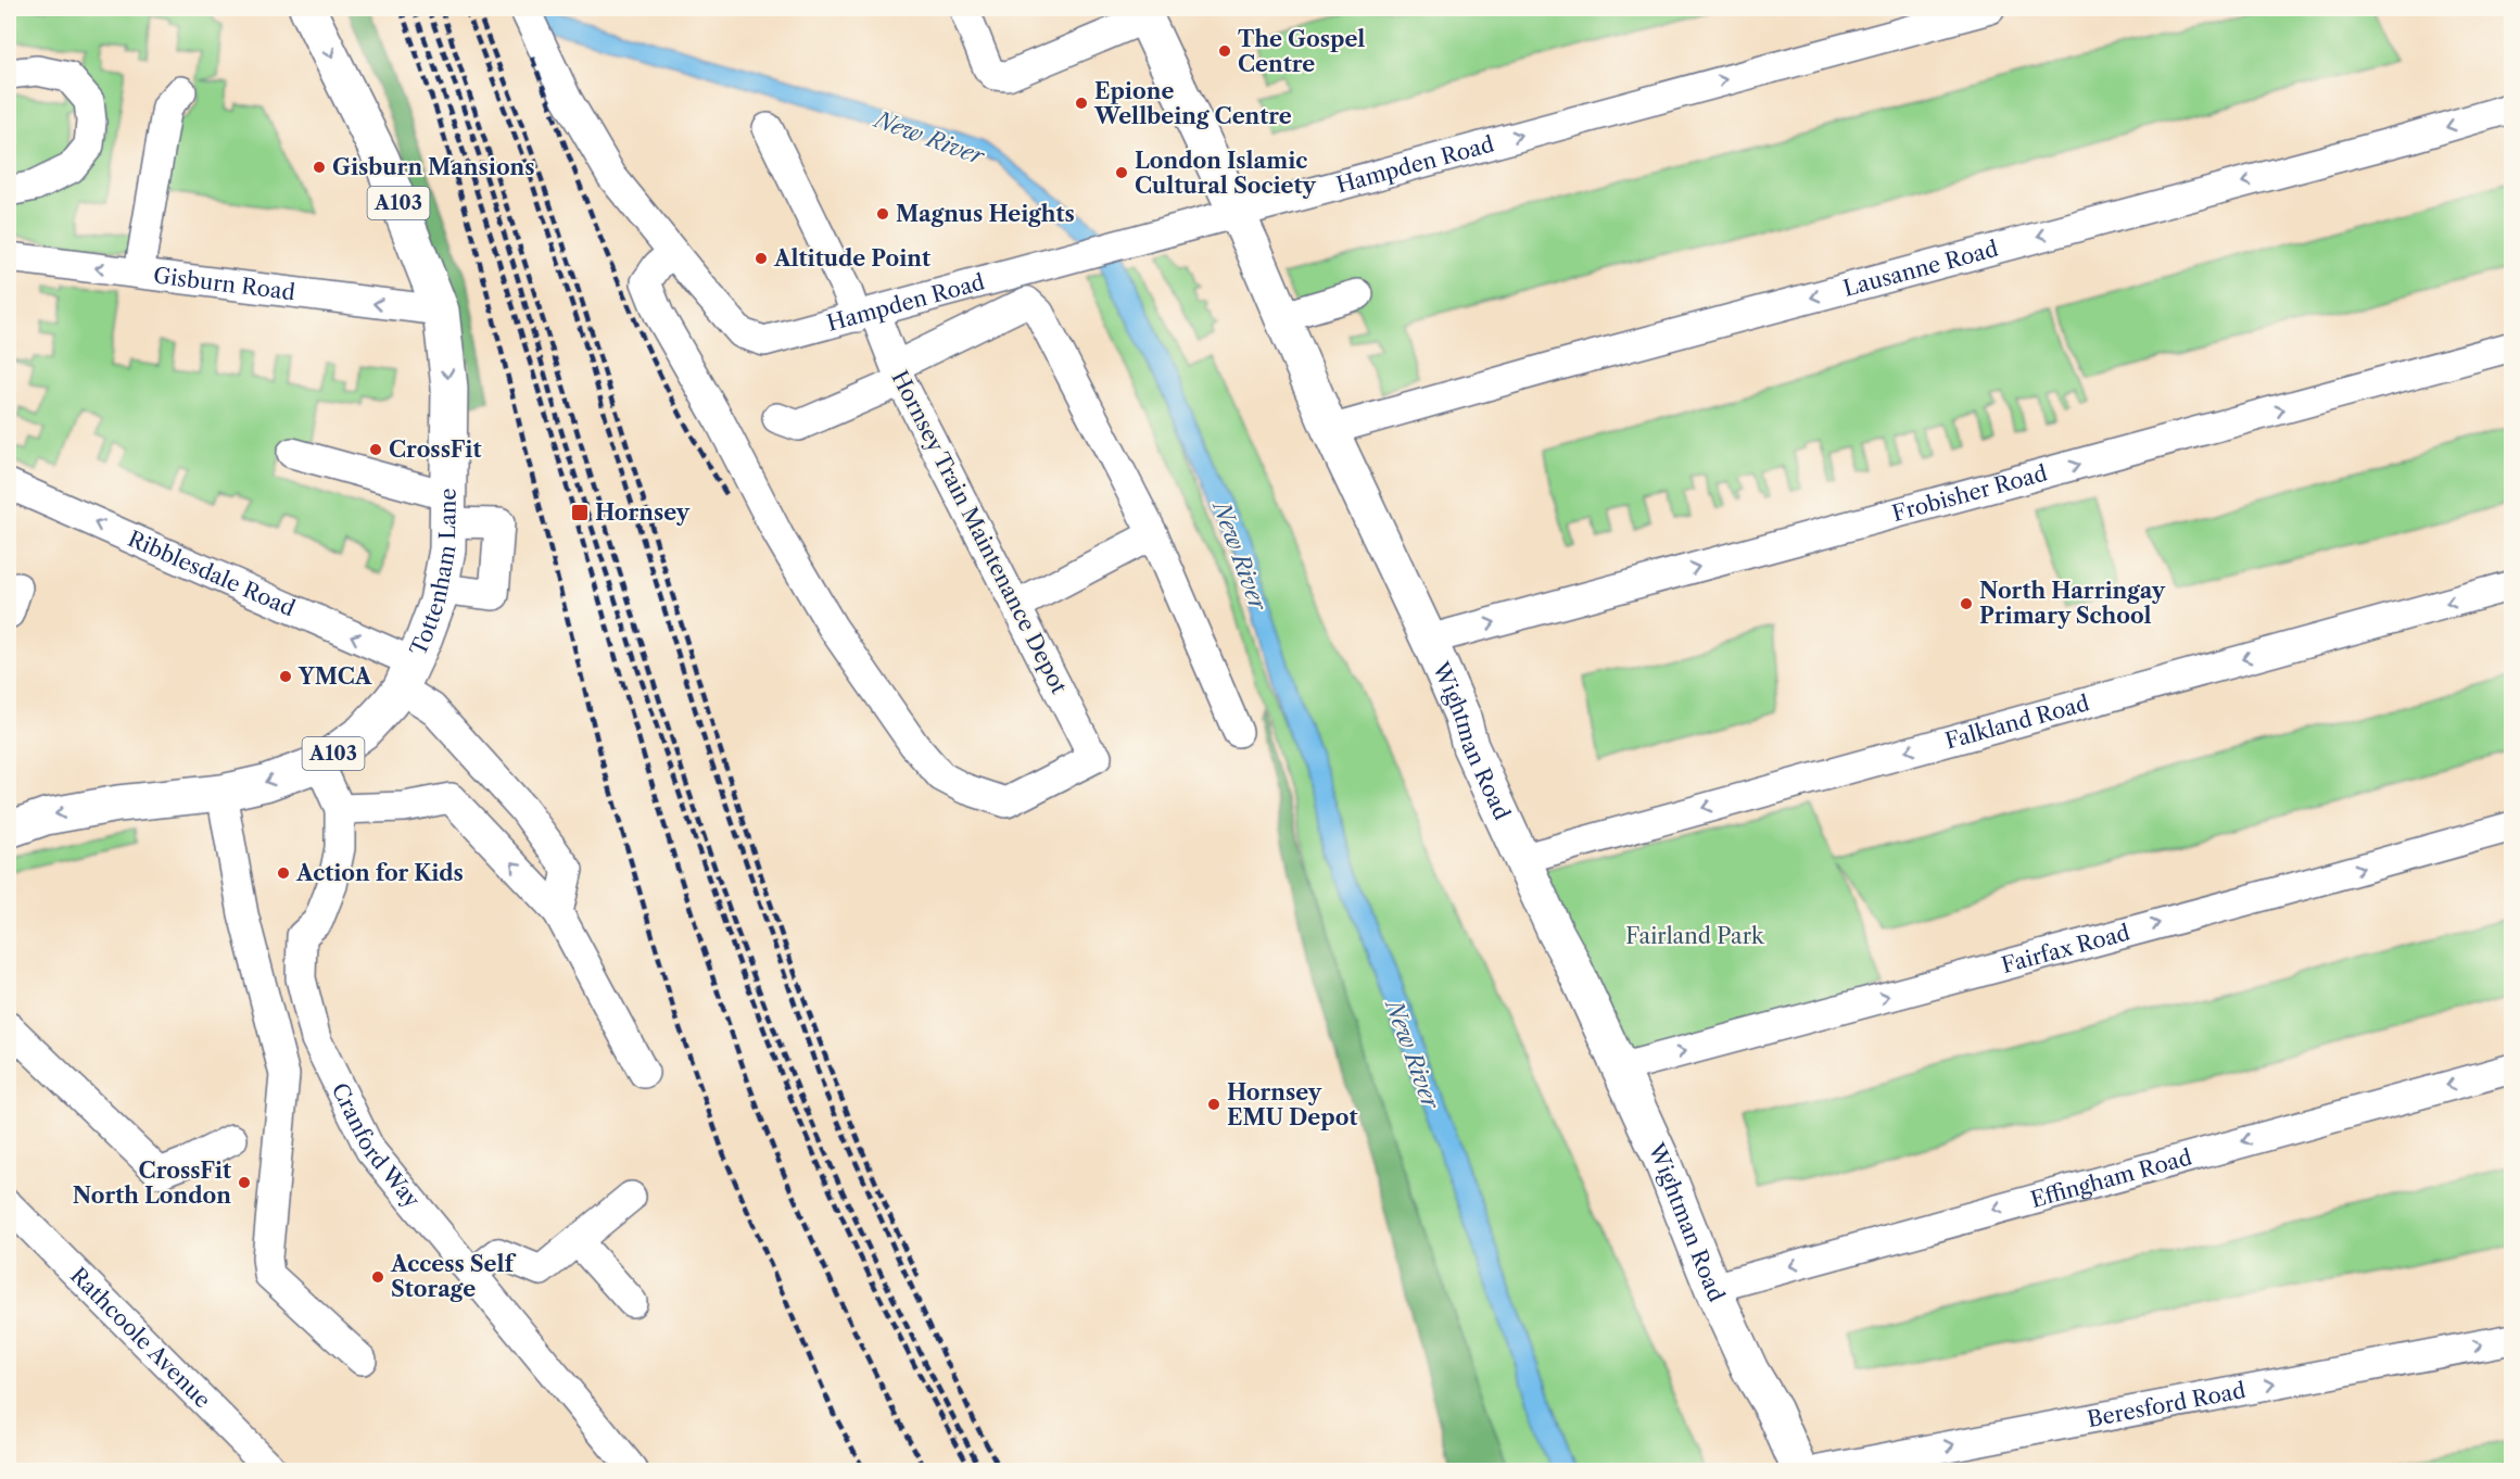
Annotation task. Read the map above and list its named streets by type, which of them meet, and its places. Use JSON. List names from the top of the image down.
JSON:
{
  "streets": {
    "main road": ["A103", "Tottenham Lane", "Wightman Road"],
    "street": [
      "Hampden Road",
      "Lausanne Road",
      "Gisburn Road",
      "Frobisher Road",
      "Hornsey Train Maintenance Depot",
      "Ribblesdale Road",
      "Falkland Road",
      "Fairfax Road",
      "Cranford Way",
      "Effingham Road",
      "Rathcoole Avenue",
      "Beresford Road"
    ]
  },
  "crossings": [
    ["Hampden Road", "Hornsey Train Maintenance Depot"],
    ["Hampden Road", "Wightman Road"],
    ["Lausanne Road", "Wightman Road"],
    ["Gisburn Road", "Tottenham Lane"],
    ["Frobisher Road", "Wightman Road"],
    ["Tottenham Lane", "Ribblesdale Road"],
    ["Tottenham Lane", "Cranford Way"],
    ["Falkland Road", "Wightman Road"],
    ["Wightman Road", "Fairfax Road"],
    ["Wightman Road", "Effingham Road"]
  ],
  "one_way": [
    "Hampden Road",
    "Lausanne Road",
    "Frobisher Road",
    "Falkland Road",
    "Fairfax Road",
    "Effingham Road",
    "Beresford Road"
  ],
  "water": ["New River"],
  "parks": ["Fairland Park"],
  "places": {
    "other": [
      "The Gospel Centre",
      "Epione Wellbeing Centre",
      "Gisburn Mansions",
      "London Islamic Cultural Society",
      "Magnus Heights",
      "Altitude Point",
      "CrossFit",
      "North Harringay Primary School",
      "YMCA",
      "Action for Kids",
      "Hornsey EMU Depot",
      "CrossFit North London",
      "Access Self Storage"
    ],
    "transit": ["Hornsey"]
  }
}
